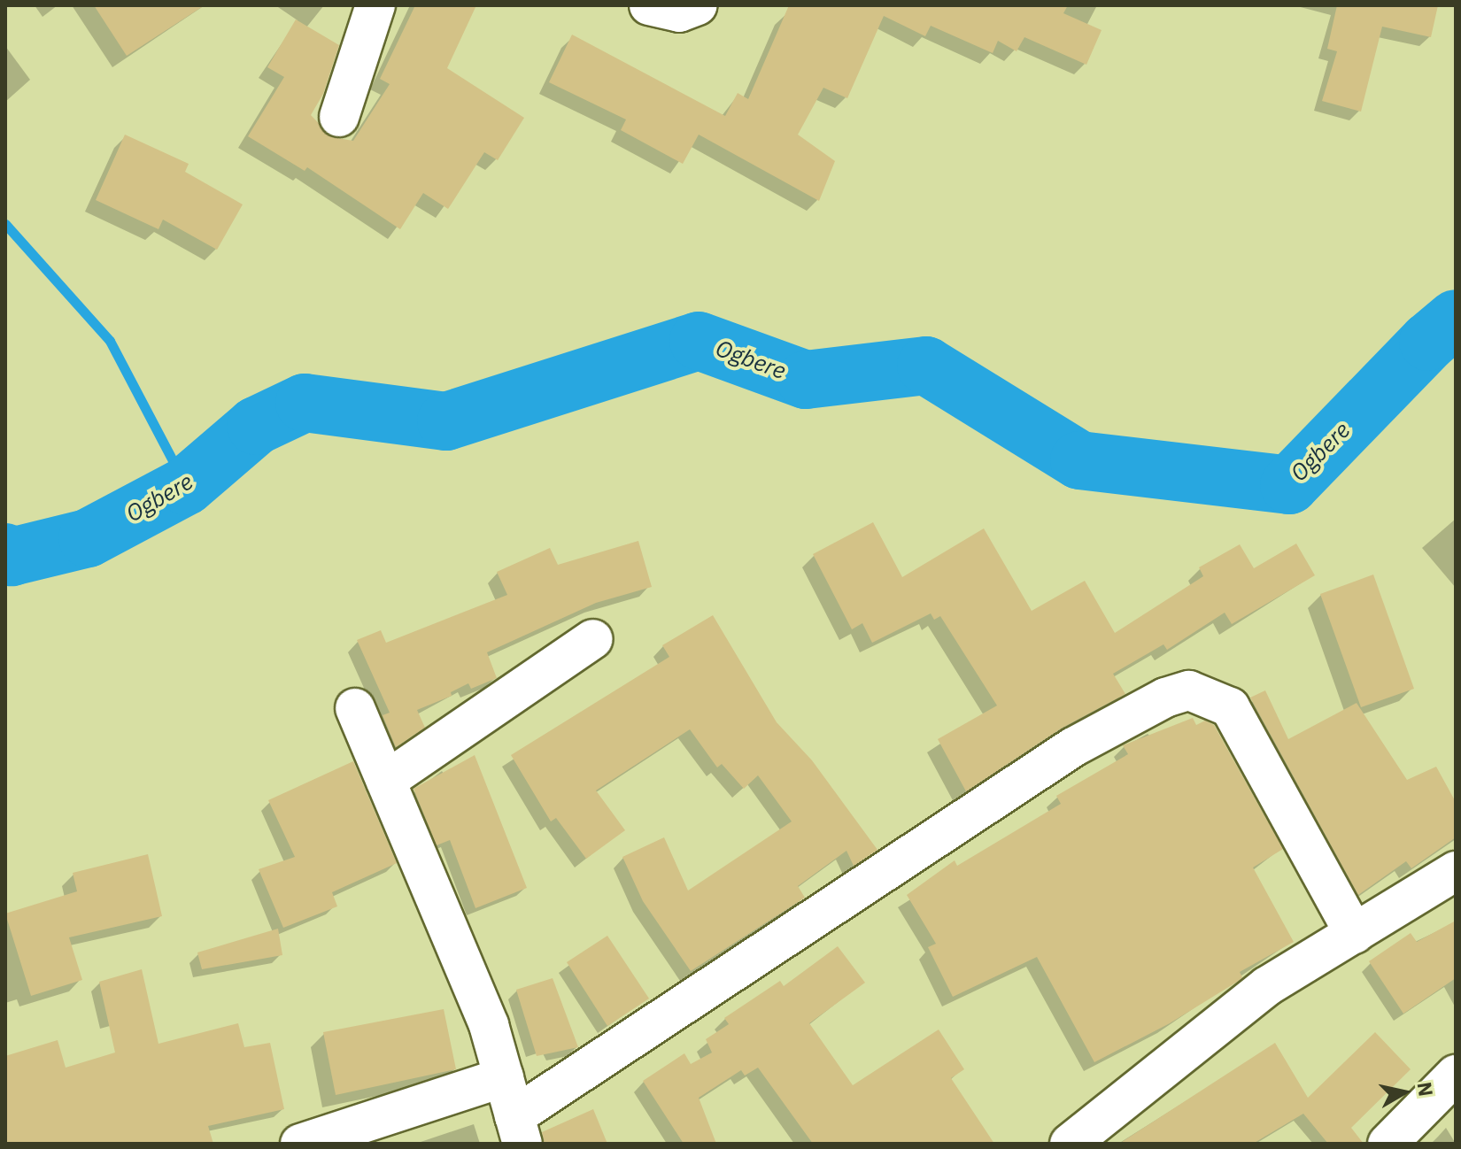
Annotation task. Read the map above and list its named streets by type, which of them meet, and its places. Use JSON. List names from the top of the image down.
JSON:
{
  "water": ["Ogbere"],
  "north": "right"
}
